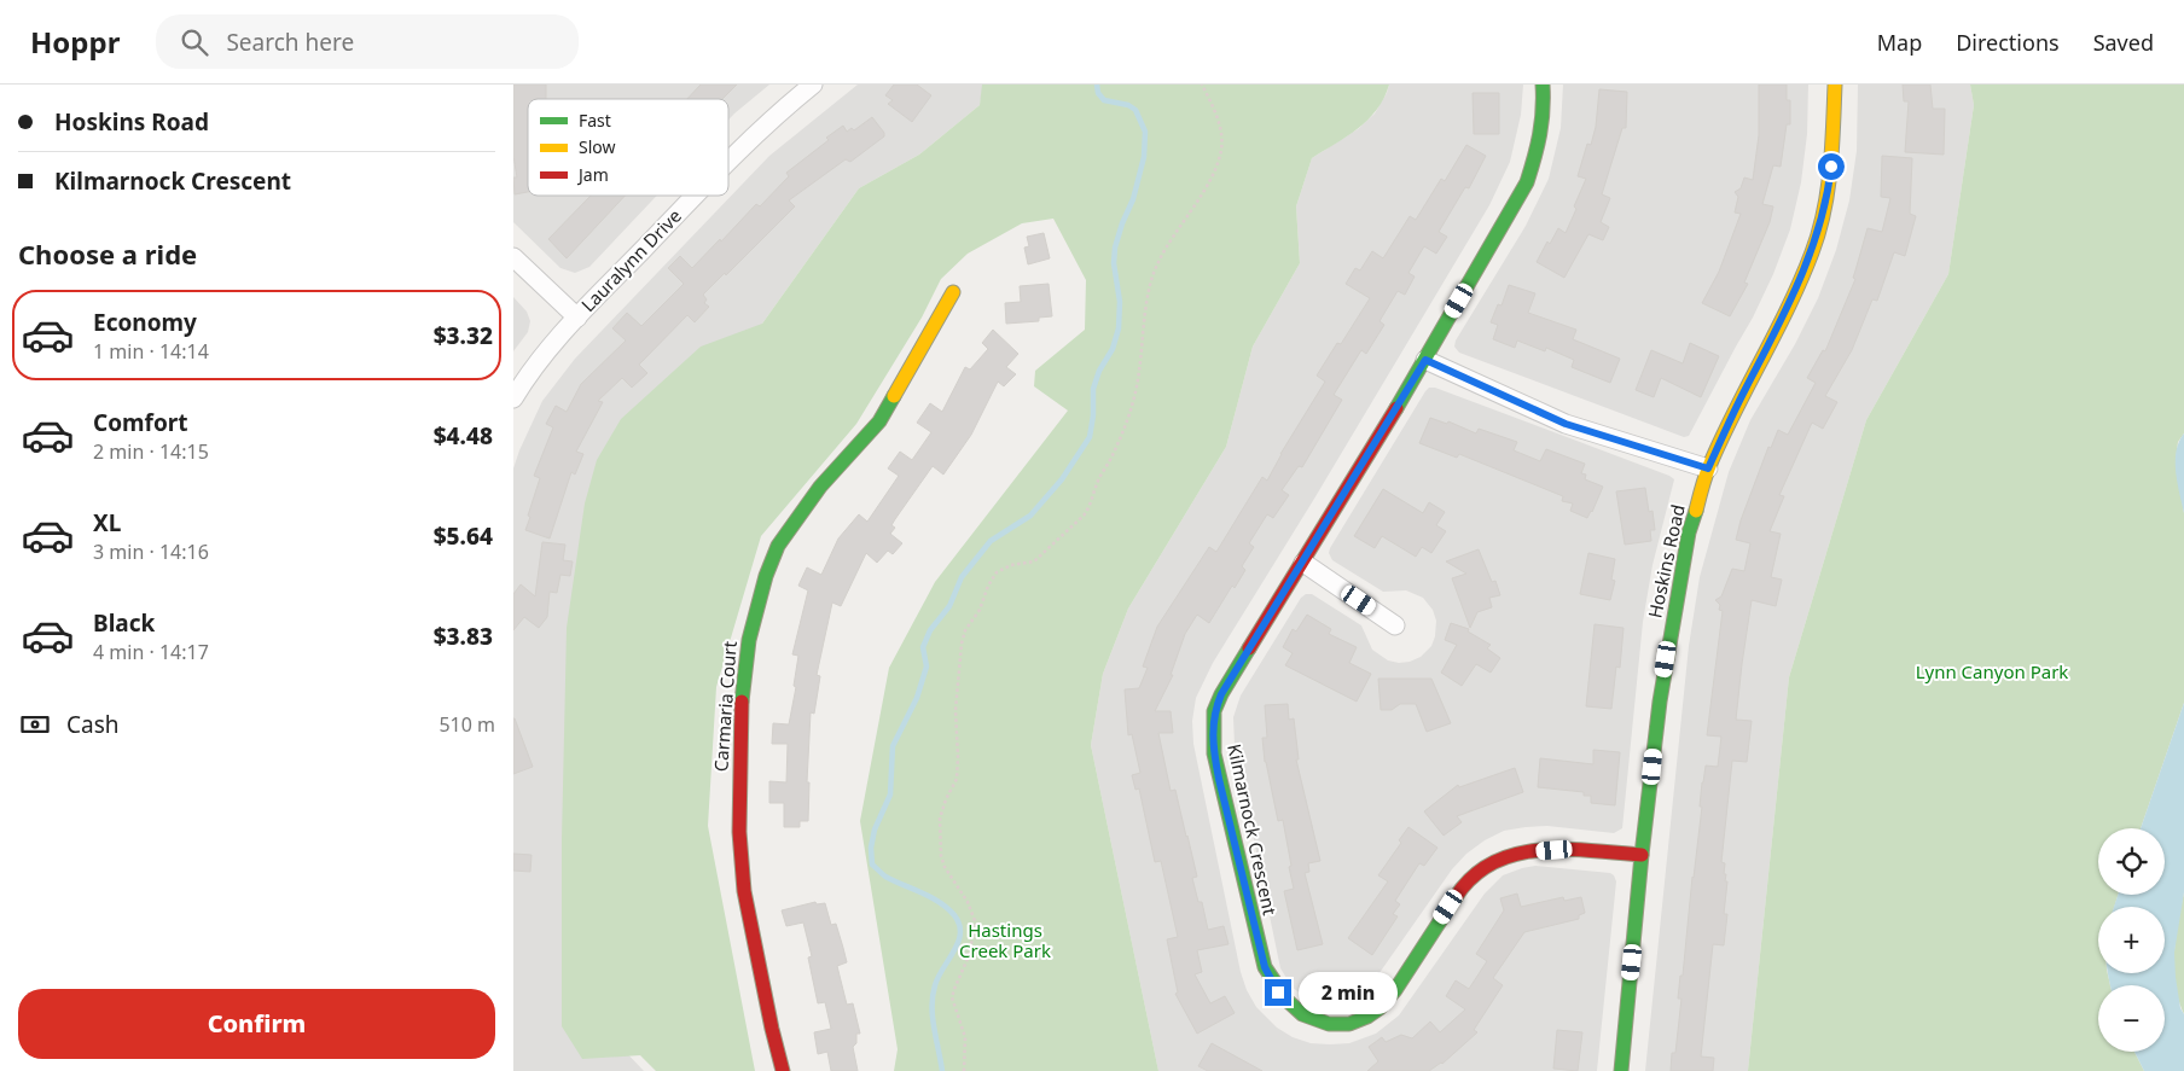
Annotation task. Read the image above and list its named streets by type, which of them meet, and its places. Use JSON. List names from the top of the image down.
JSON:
{
  "streets": {
    "street": [
      "Lauralynn Drive",
      "Hoskins Road",
      "Carmaria Court",
      "Kilmarnock Crescent"
    ]
  },
  "crossings": [
    ["Hoskins Road", "Kilmarnock Crescent"]
  ],
  "parks": ["Lynn Canyon Park", "Hastings Creek Park"],
  "legend": ["Fast", "Slow", "Jam"],
  "page": {
    "header": "Hoppr",
    "search": "Search here",
    "nav": ["Map", "Directions", "Saved"],
    "banner": ["Hoskins Road", "Kilmarnock Crescent"],
    "heading": "Choose a ride",
    "list": [
      {
        "name": "Economy",
        "note": "1 min · 14:14",
        "value": "$3.32"
      },
      {
        "name": "Comfort",
        "note": "2 min · 14:15",
        "value": "$4.48"
      },
      {
        "name": "XL",
        "note": "3 min · 14:16",
        "value": "$5.64"
      },
      {
        "name": "Black",
        "note": "4 min · 14:17",
        "value": "$3.83"
      }
    ],
    "pay": ["Cash", "510 m"],
    "map_buttons": ["+", "−"],
    "bubble": "2 min",
    "buttons": "Confirm"
  }
}
